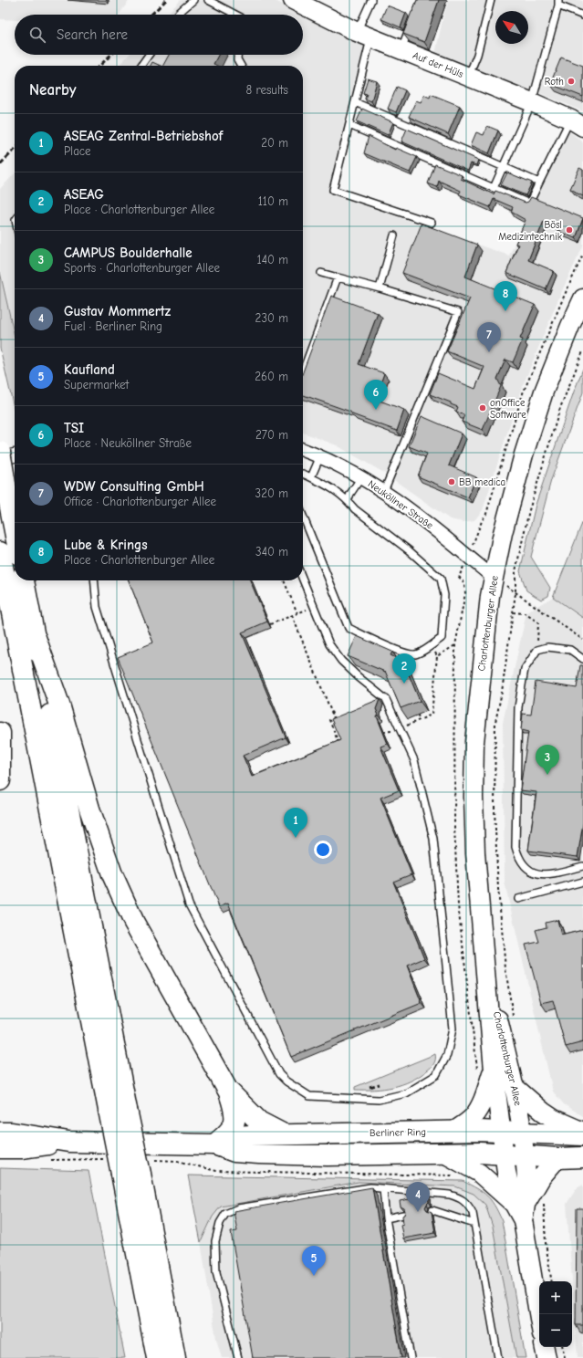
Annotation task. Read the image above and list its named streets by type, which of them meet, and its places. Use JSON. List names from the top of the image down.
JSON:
{
  "streets": {
    "main road": ["Berliner Ring"],
    "street": ["Auf der Hüls", "Neuköllner Straße", "Charlottenburger Allee"]
  },
  "crossings": [
    ["Neuköllner Straße", "Charlottenburger Allee"],
    ["Charlottenburger Allee", "Berliner Ring"]
  ],
  "places": [
    "Roth",
    "Bösl Medizintechnik",
    "onOffice Software",
    "BB medica"
  ],
  "north": "top left",
  "page": {
    "search": "Search here",
    "heading": ["Nearby", "8 results"],
    "list": [
      {
        "mark": "1",
        "name": "ASEAG Zentral-Betriebshof",
        "note": "Place",
        "value": "20 m"
      },
      {
        "mark": "2",
        "name": "ASEAG",
        "note": "Place · Charlottenburger Allee",
        "value": "110 m"
      },
      {
        "mark": "3",
        "name": "CAMPUS Boulderhalle",
        "note": "Sports · Charlottenburger Allee",
        "value": "140 m"
      },
      {
        "mark": "4",
        "name": "Gustav Mommertz",
        "note": "Fuel · Berliner Ring",
        "value": "230 m"
      },
      {
        "mark": "5",
        "name": "Kaufland",
        "note": "Supermarket",
        "value": "260 m"
      },
      {
        "mark": "6",
        "name": "TSI",
        "note": "Place · Neuköllner Straße",
        "value": "270 m"
      },
      {
        "mark": "7",
        "name": "WDW Consulting GmbH",
        "note": "Office · Charlottenburger Allee",
        "value": "320 m"
      },
      {
        "mark": "8",
        "name": "Lube & Krings",
        "note": "Place · Charlottenburger Allee",
        "value": "340 m"
      }
    ],
    "pins": [
      "8",
      "7",
      "6",
      "2",
      "3",
      "1",
      "4",
      "5"
    ],
    "map_buttons": ["+", "−"]
  }
}
